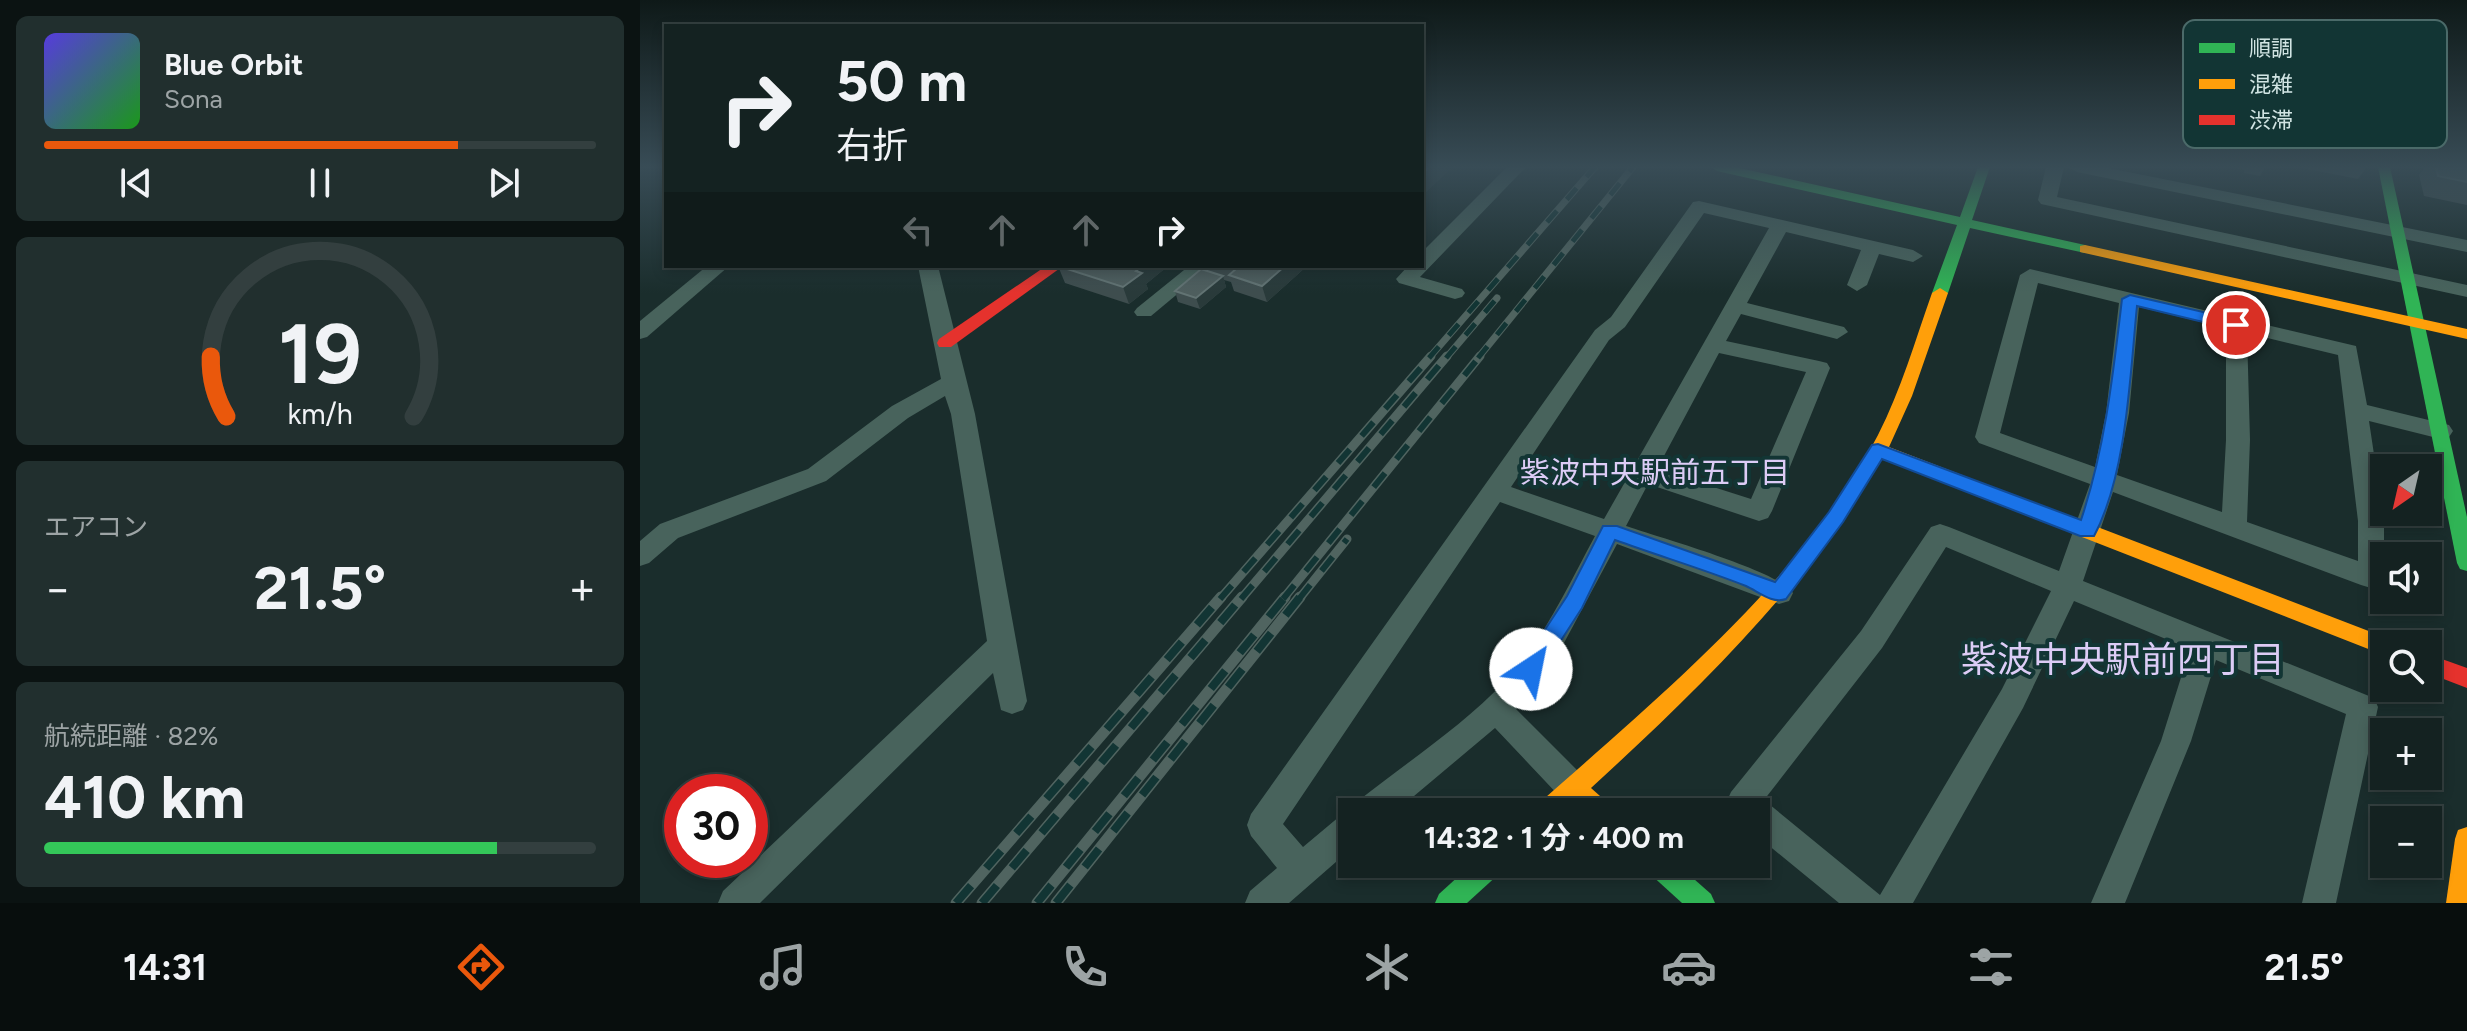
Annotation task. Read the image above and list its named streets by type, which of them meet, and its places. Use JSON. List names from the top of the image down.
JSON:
{
  "districts": ["紫波中央駅前五丁目", "紫波中央駅前四丁目"],
  "legend": ["順調", "混雑", "渋滞"],
  "north": "bottom left",
  "page": {
    "turn": ["50 m", "右折"],
    "song": ["Blue Orbit", "Sona"],
    "map_buttons": ["+", "−"],
    "tile": [
      "エアコン",
      ["航続距離 · 82%", "410 km"]
    ],
    "heat": ["−", "21.5°", "+"],
    "limit": "30",
    "trip": "14:32 · 1 分 · 400 m",
    "tabs": ["14:31", "21.5°"],
    "gauge": ["19", "km/h"]
  }
}
